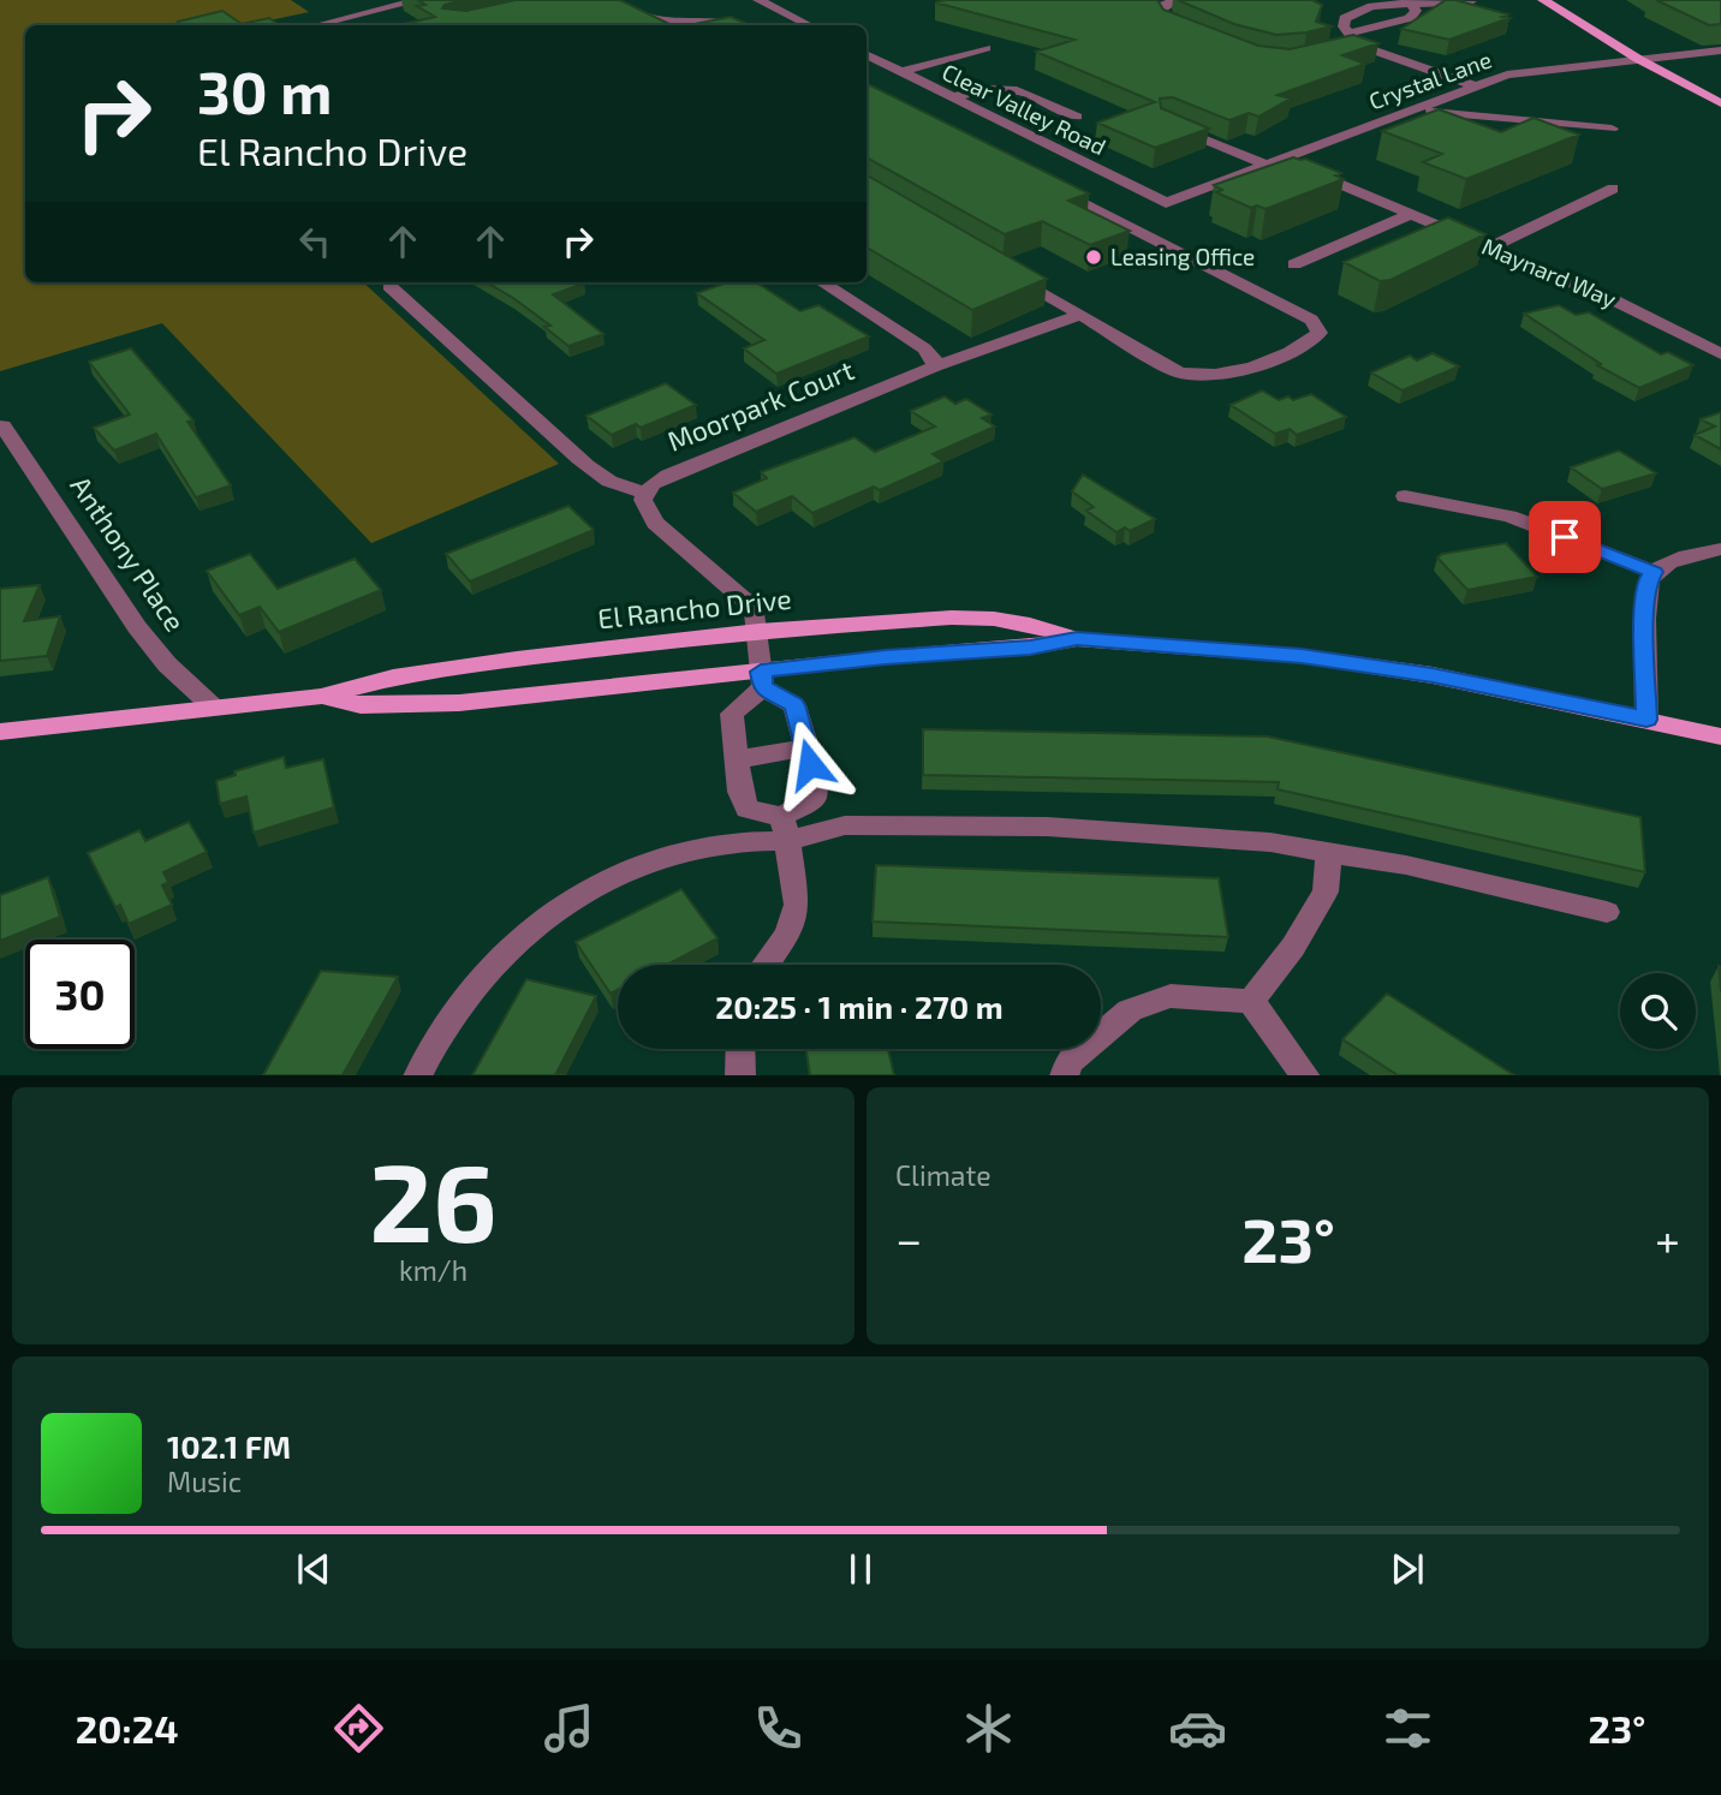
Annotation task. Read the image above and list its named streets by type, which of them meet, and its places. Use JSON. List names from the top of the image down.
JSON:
{
  "streets": {
    "main road": ["El Rancho Drive"],
    "street": [
      "Crystal Lane",
      "Clear Valley Road",
      "Maynard Way",
      "Moorpark Court",
      "Anthony Place"
    ]
  },
  "crossings": [
    ["Crystal Lane", "Clear Valley Road"],
    ["Crystal Lane", "Maynard Way"],
    ["Anthony Place", "El Rancho Drive"]
  ],
  "places": ["Leasing Office"],
  "page": {
    "turn": ["30 m", "El Rancho Drive"],
    "limit": "30",
    "trip": "20:25 · 1 min · 270 m",
    "tile": [
      ["26", "km/h"],
      "Climate"
    ],
    "heat": ["−", "23°", "+"],
    "song": ["102.1 FM", "Music"],
    "tabs": ["20:24", "23°"]
  }
}
